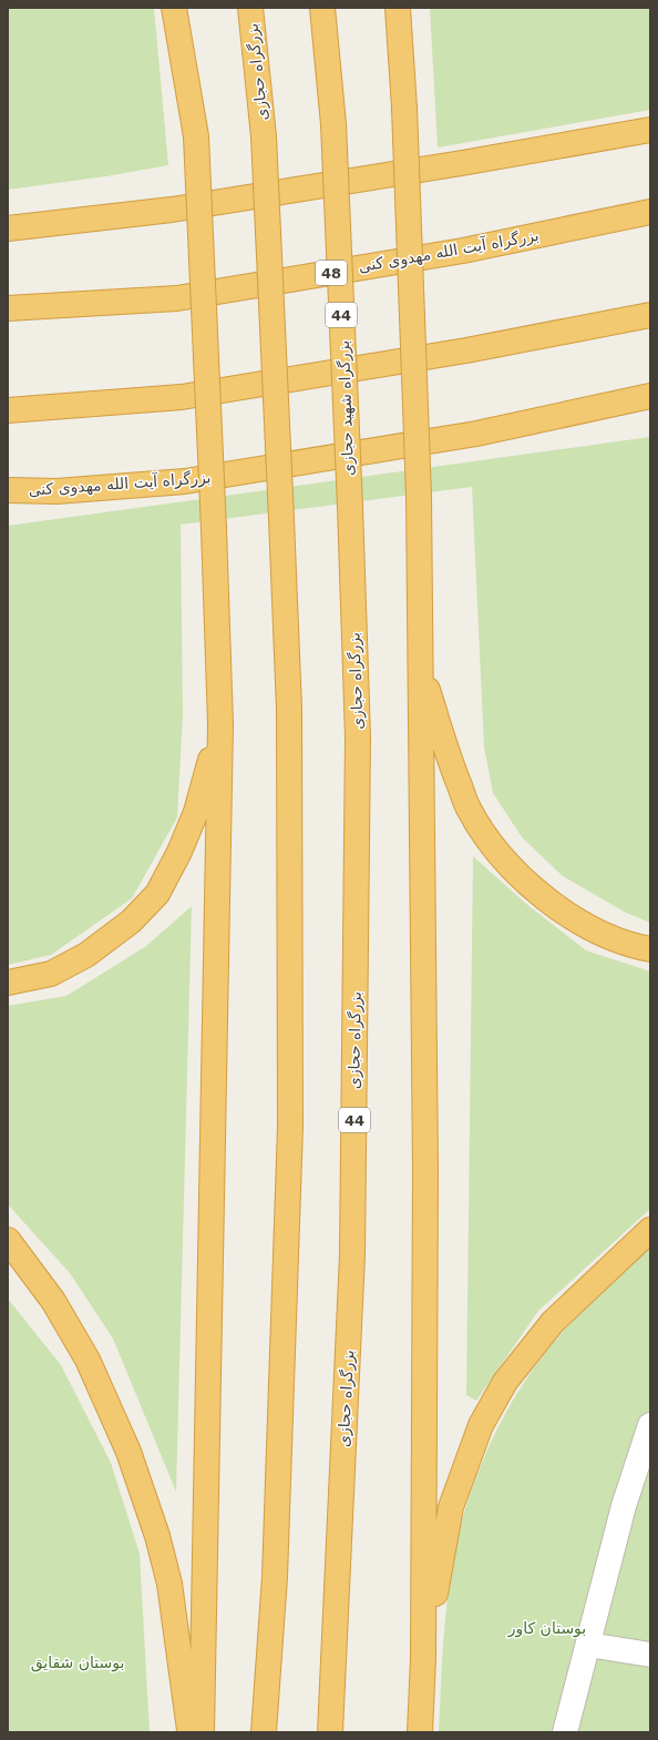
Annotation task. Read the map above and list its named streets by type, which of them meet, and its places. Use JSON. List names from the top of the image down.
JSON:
{
  "streets": {
    "highway": [
      "بزرگراه حجازی",
      "بزرگراه آیت الله مهدوی کنی",
      "48",
      "44",
      "بزرگراه شهید حجازی"
    ]
  },
  "crossings": [
    ["بزرگراه حجازی", "بزرگراه شهید حجازی"]
  ],
  "parks": ["بوستان کاور", "بوستان شقایق"]
}
